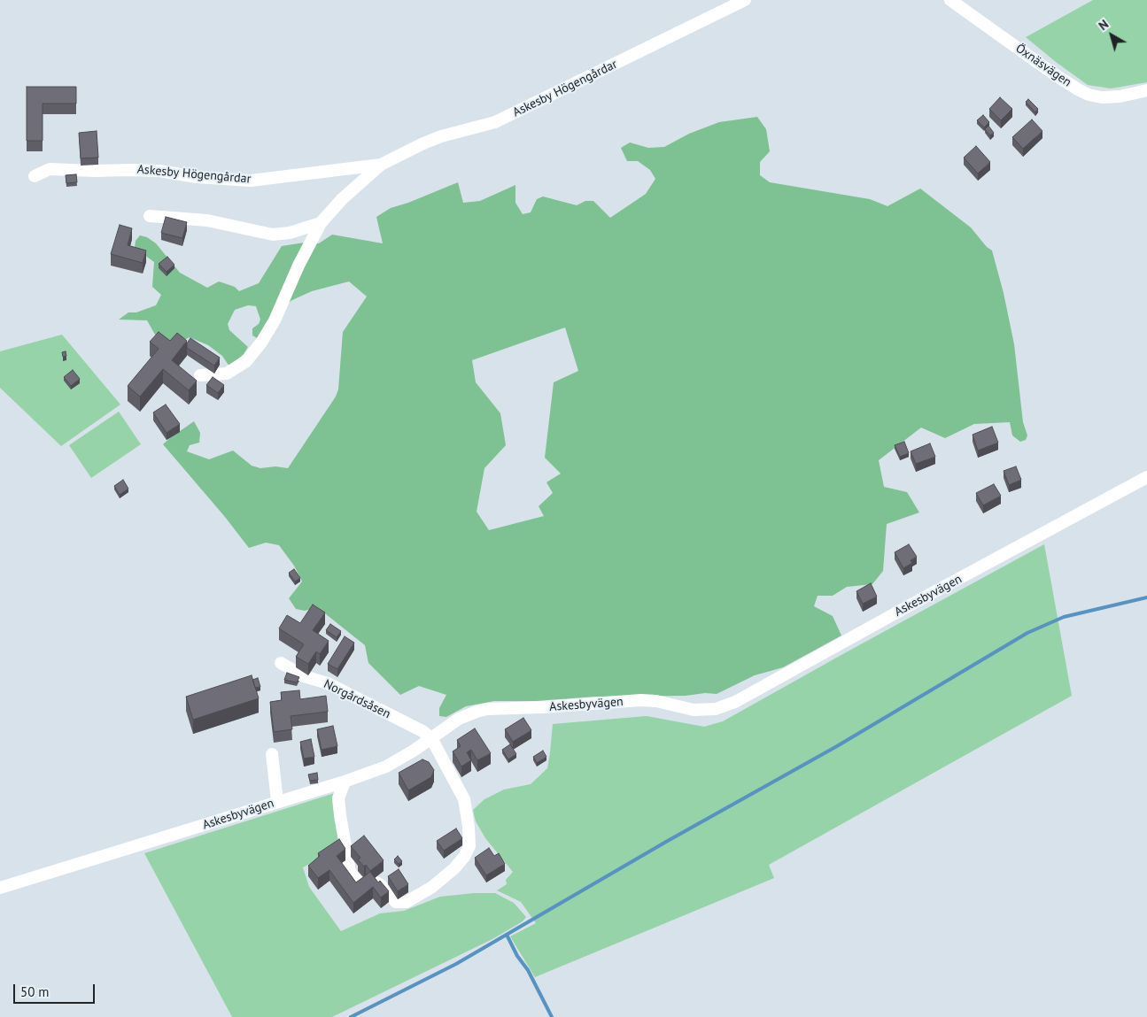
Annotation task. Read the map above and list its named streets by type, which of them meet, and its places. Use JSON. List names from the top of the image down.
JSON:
{
  "streets": {
    "street": [
      "Öxnäsvägen",
      "Askesby Högengårdar",
      "Askesbyvägen",
      "Norgårdsåsen"
    ]
  },
  "crossings": [
    ["Askesbyvägen", "Norgårdsåsen"]
  ],
  "scale_bar": "50 m",
  "north": "top left"
}
